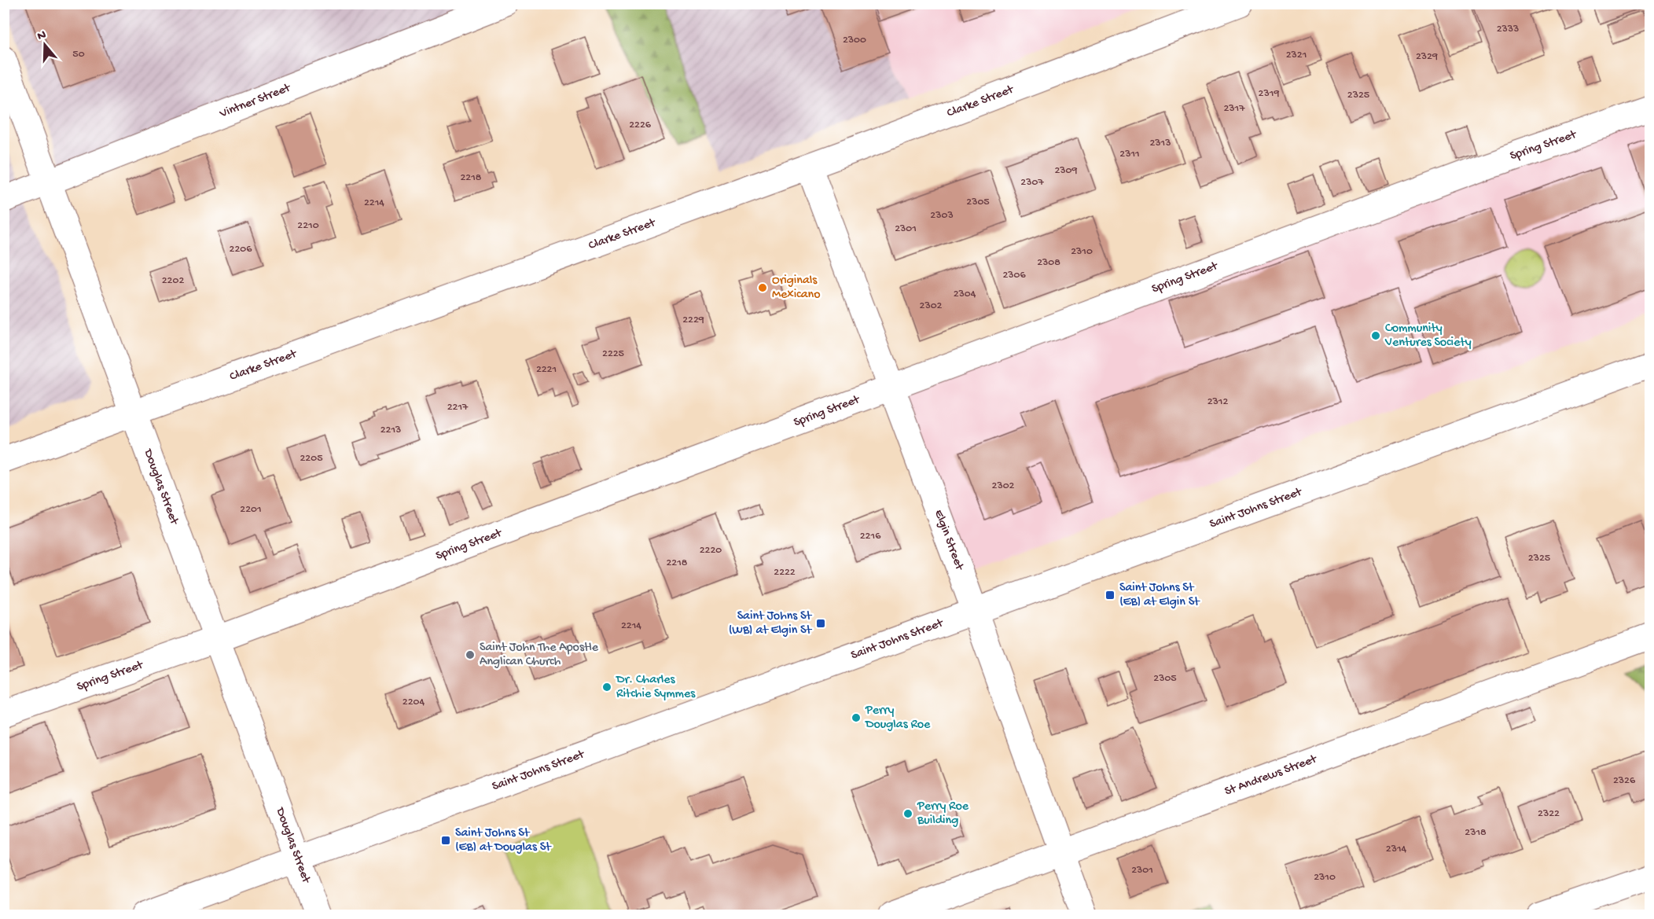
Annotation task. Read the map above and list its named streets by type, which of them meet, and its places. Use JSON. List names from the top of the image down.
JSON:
{
  "streets": {
    "street": [
      "Clarke Street",
      "Vintner Street",
      "Spring Street",
      "Douglas Street",
      "Saint Johns Street",
      "Elgin Street",
      "St Andrews Street"
    ]
  },
  "crossings": [
    ["Clarke Street", "Douglas Street"],
    ["Clarke Street", "Elgin Street"],
    ["Vintner Street", "Douglas Street"],
    ["Spring Street", "Douglas Street"],
    ["Spring Street", "Elgin Street"],
    ["Douglas Street", "Saint Johns Street"],
    ["Saint Johns Street", "Elgin Street"],
    ["Elgin Street", "St Andrews Street"]
  ],
  "places": {
    "other": [
      "Originals Mexicano",
      "Community Ventures Society",
      "Saint John The Apostle Anglican Church",
      "Dr. Charles Ritchie Symmes",
      "Perry Douglas Roe",
      "Perry Roe Building"
    ],
    "transit": ["Saint Johns St (EB) at Elgin St", "Saint Johns St (WB) at Elgin St", "Saint Johns St (EB) at Douglas St"]
  },
  "house_numbers": [
    "2333",
    "2300",
    "50",
    "2321",
    "2329",
    "2319",
    "2325",
    "2317",
    "2226",
    "2313",
    "2311",
    "2309",
    "2218",
    "2307",
    "2305",
    "2214",
    "2303",
    "2210",
    "2301",
    "2206",
    "2310",
    "2308",
    "2306",
    "2202",
    "2304",
    "2302",
    "2229",
    "2225",
    "2221",
    "2312",
    "2217",
    "2213",
    "2205",
    "2302",
    "2201",
    "2216",
    "2220",
    "2325",
    "2218",
    "2222",
    "2214",
    "2305",
    "2204",
    "2326",
    "2322",
    "2318",
    "2314",
    "2301",
    "2310"
  ],
  "north": "top"
}
